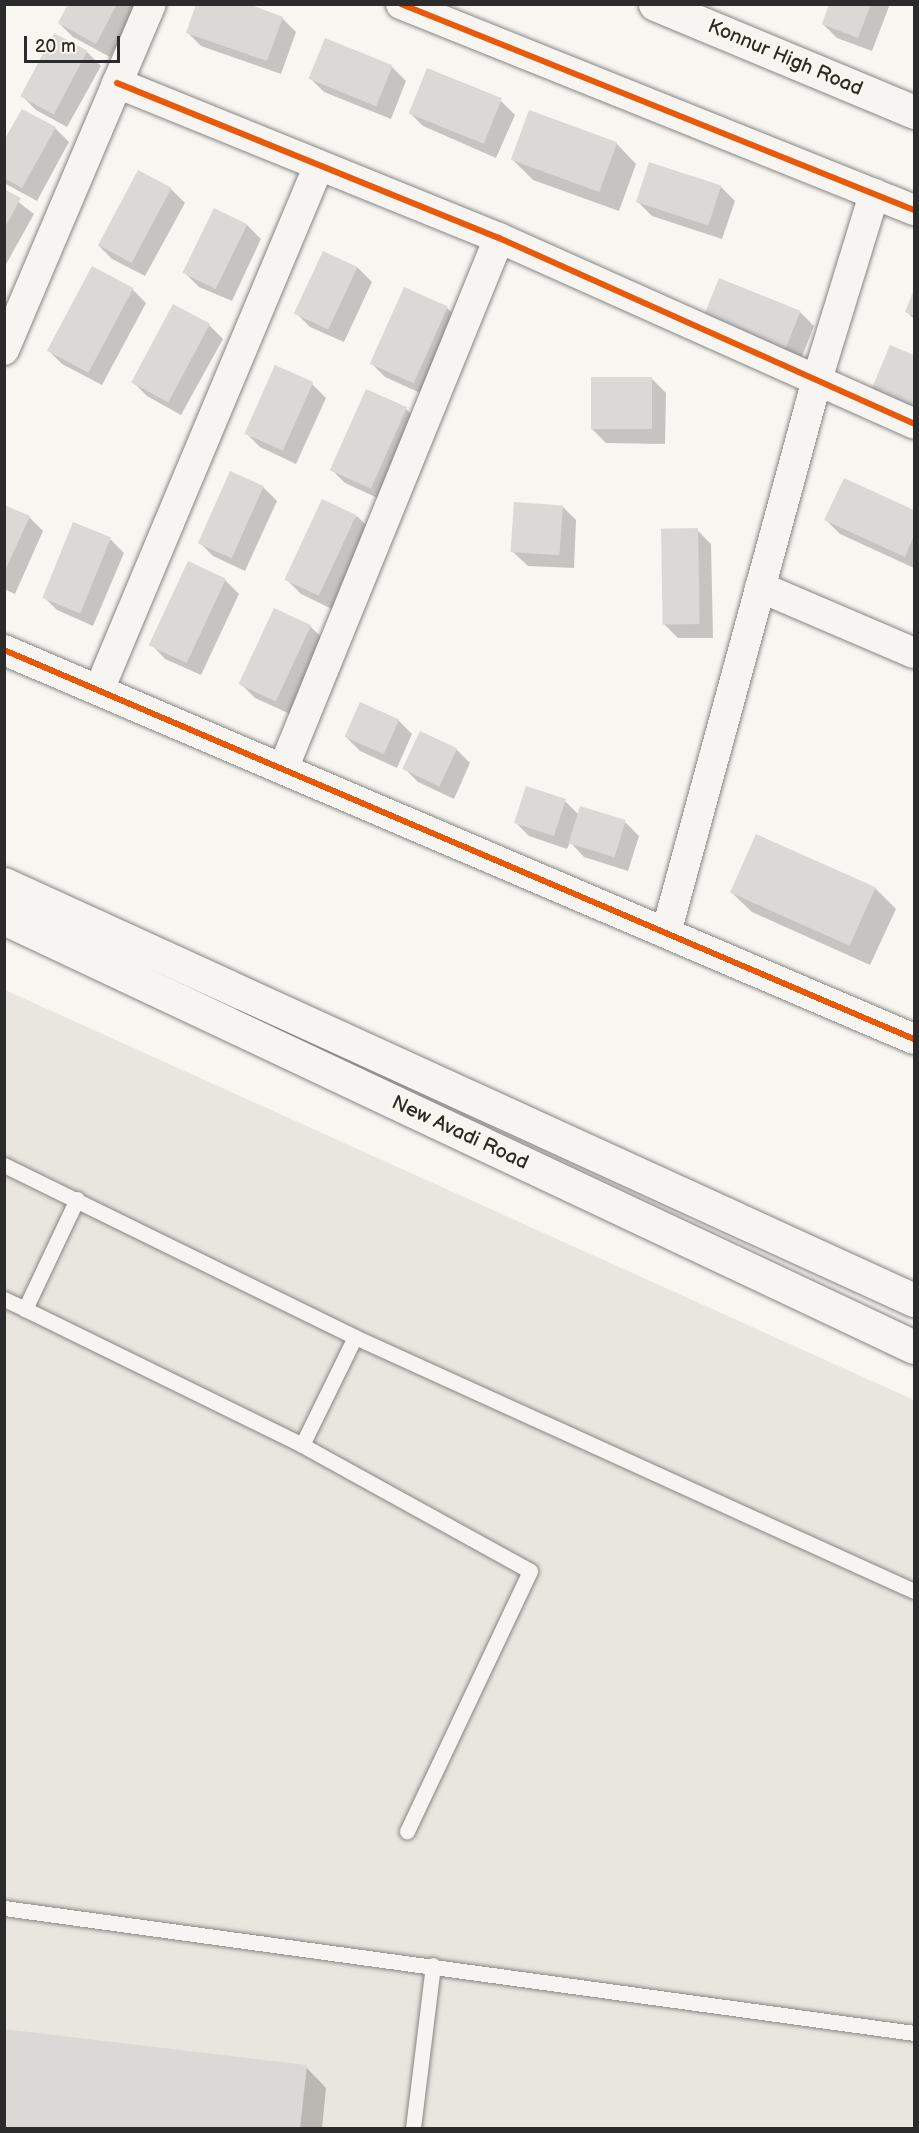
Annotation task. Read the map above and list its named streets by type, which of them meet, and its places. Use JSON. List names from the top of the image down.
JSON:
{
  "streets": {
    "main road": ["Konnur High Road", "New Avadi Road"]
  },
  "scale_bar": "20 m"
}
